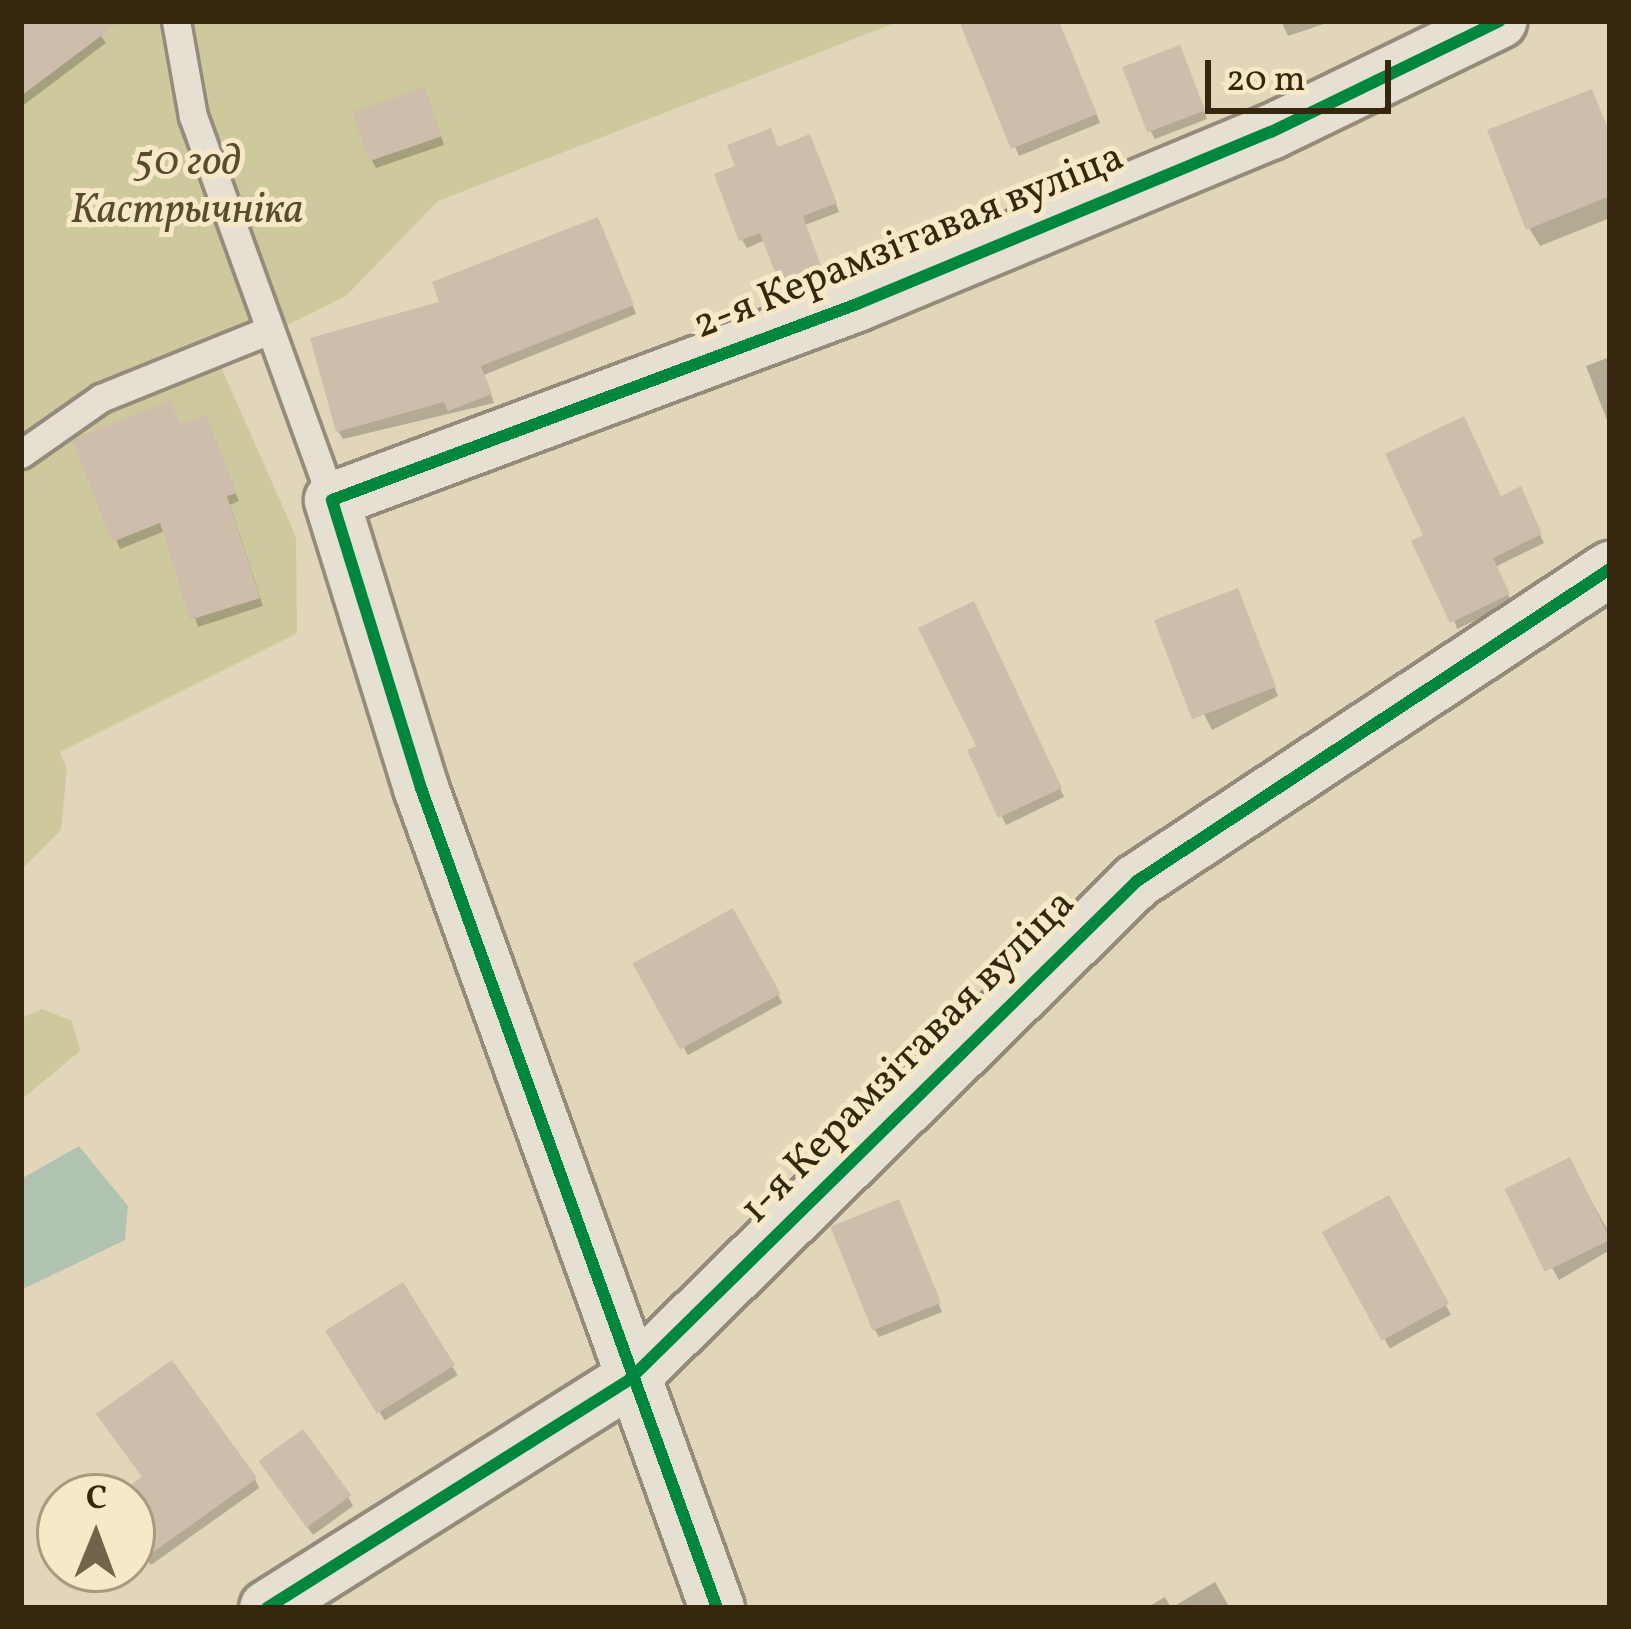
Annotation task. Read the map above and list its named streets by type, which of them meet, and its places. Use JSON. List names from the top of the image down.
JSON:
{
  "streets": {
    "street": ["2-я Керамзітавая вуліца", "1-я Керамзітавая вуліца"]
  },
  "parks": ["50 год Кастрычніка"],
  "scale_bar": "20 m",
  "north": "top"
}
